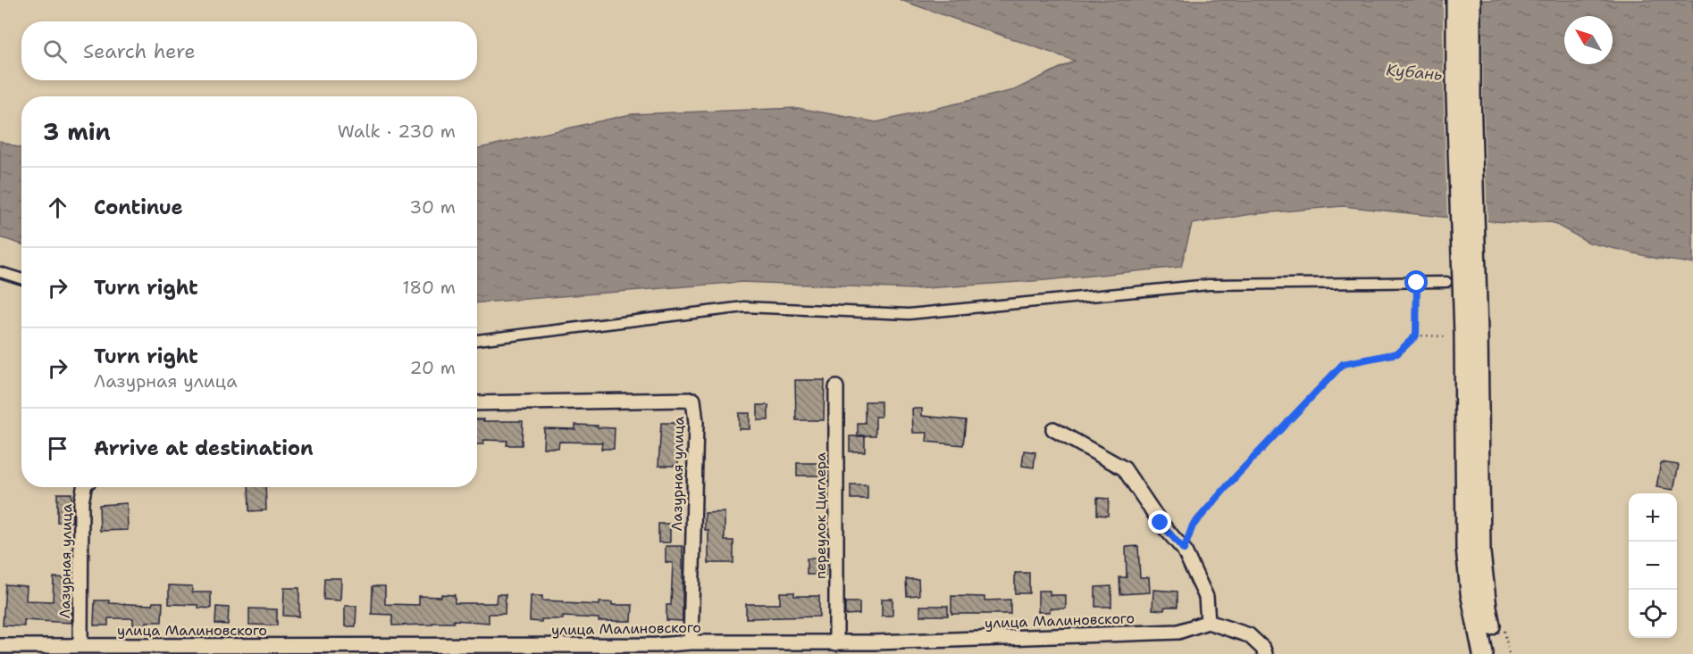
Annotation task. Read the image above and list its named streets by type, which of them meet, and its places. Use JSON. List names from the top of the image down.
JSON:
{
  "streets": {
    "street": ["Лазурная улица", "переулок Циглера", "улица Малиновского"]
  },
  "crossings": [
    ["Лазурная улица", "улица Малиновского"],
    ["переулок Циглера", "улица Малиновского"]
  ],
  "water": ["Кубань"],
  "north": "top left",
  "page": {
    "search": "Search here",
    "heading": ["3 min", "Walk · 230 m"],
    "list": [
      ["Continue", "30 m"],
      ["Turn right", "180 m"],
      ["Turn right", "Лазурная улица", "20 m"],
      "Arrive at destination"
    ],
    "map_buttons": ["+", "−"]
  }
}
